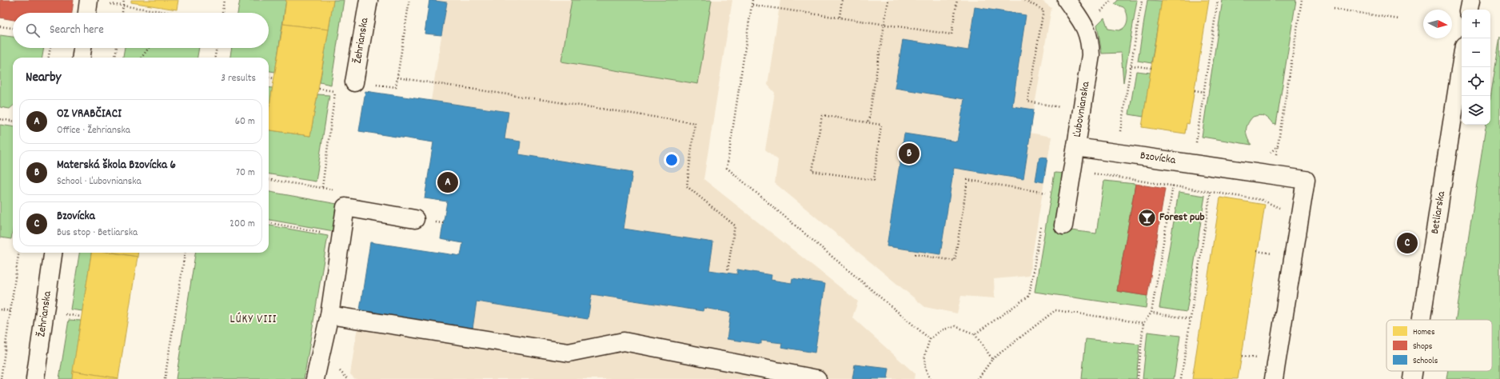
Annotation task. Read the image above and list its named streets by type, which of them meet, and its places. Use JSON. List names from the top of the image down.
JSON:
{
  "streets": {
    "street": [
      "Žehrianska",
      "Ľubovnianska",
      "Bzovícka",
      "Betliarska"
    ]
  },
  "crossings": [
    ["Ľubovnianska", "Bzovícka"]
  ],
  "districts": ["LÚKY VIII"],
  "places": {
    "bar": ["Forest pub"]
  },
  "legend": ["Homes", "Shops", "Schools"],
  "north": "right",
  "page": {
    "map_buttons": ["+", "−"],
    "search": "Search here",
    "heading": ["Nearby", "3 results"],
    "list": [
      {
        "mark": "A",
        "name": "OZ VRABČIACI",
        "note": "Office · Žehrianska",
        "value": "60 m"
      },
      {
        "mark": "B",
        "name": "Materská škola Bzovícka 6",
        "note": "School · Ľubovnianska",
        "value": "70 m"
      },
      {
        "mark": "C",
        "name": "Bzovícka",
        "note": "Bus stop · Betliarska",
        "value": "200 m"
      }
    ],
    "pins": ["B", "A", "C"]
  }
}
